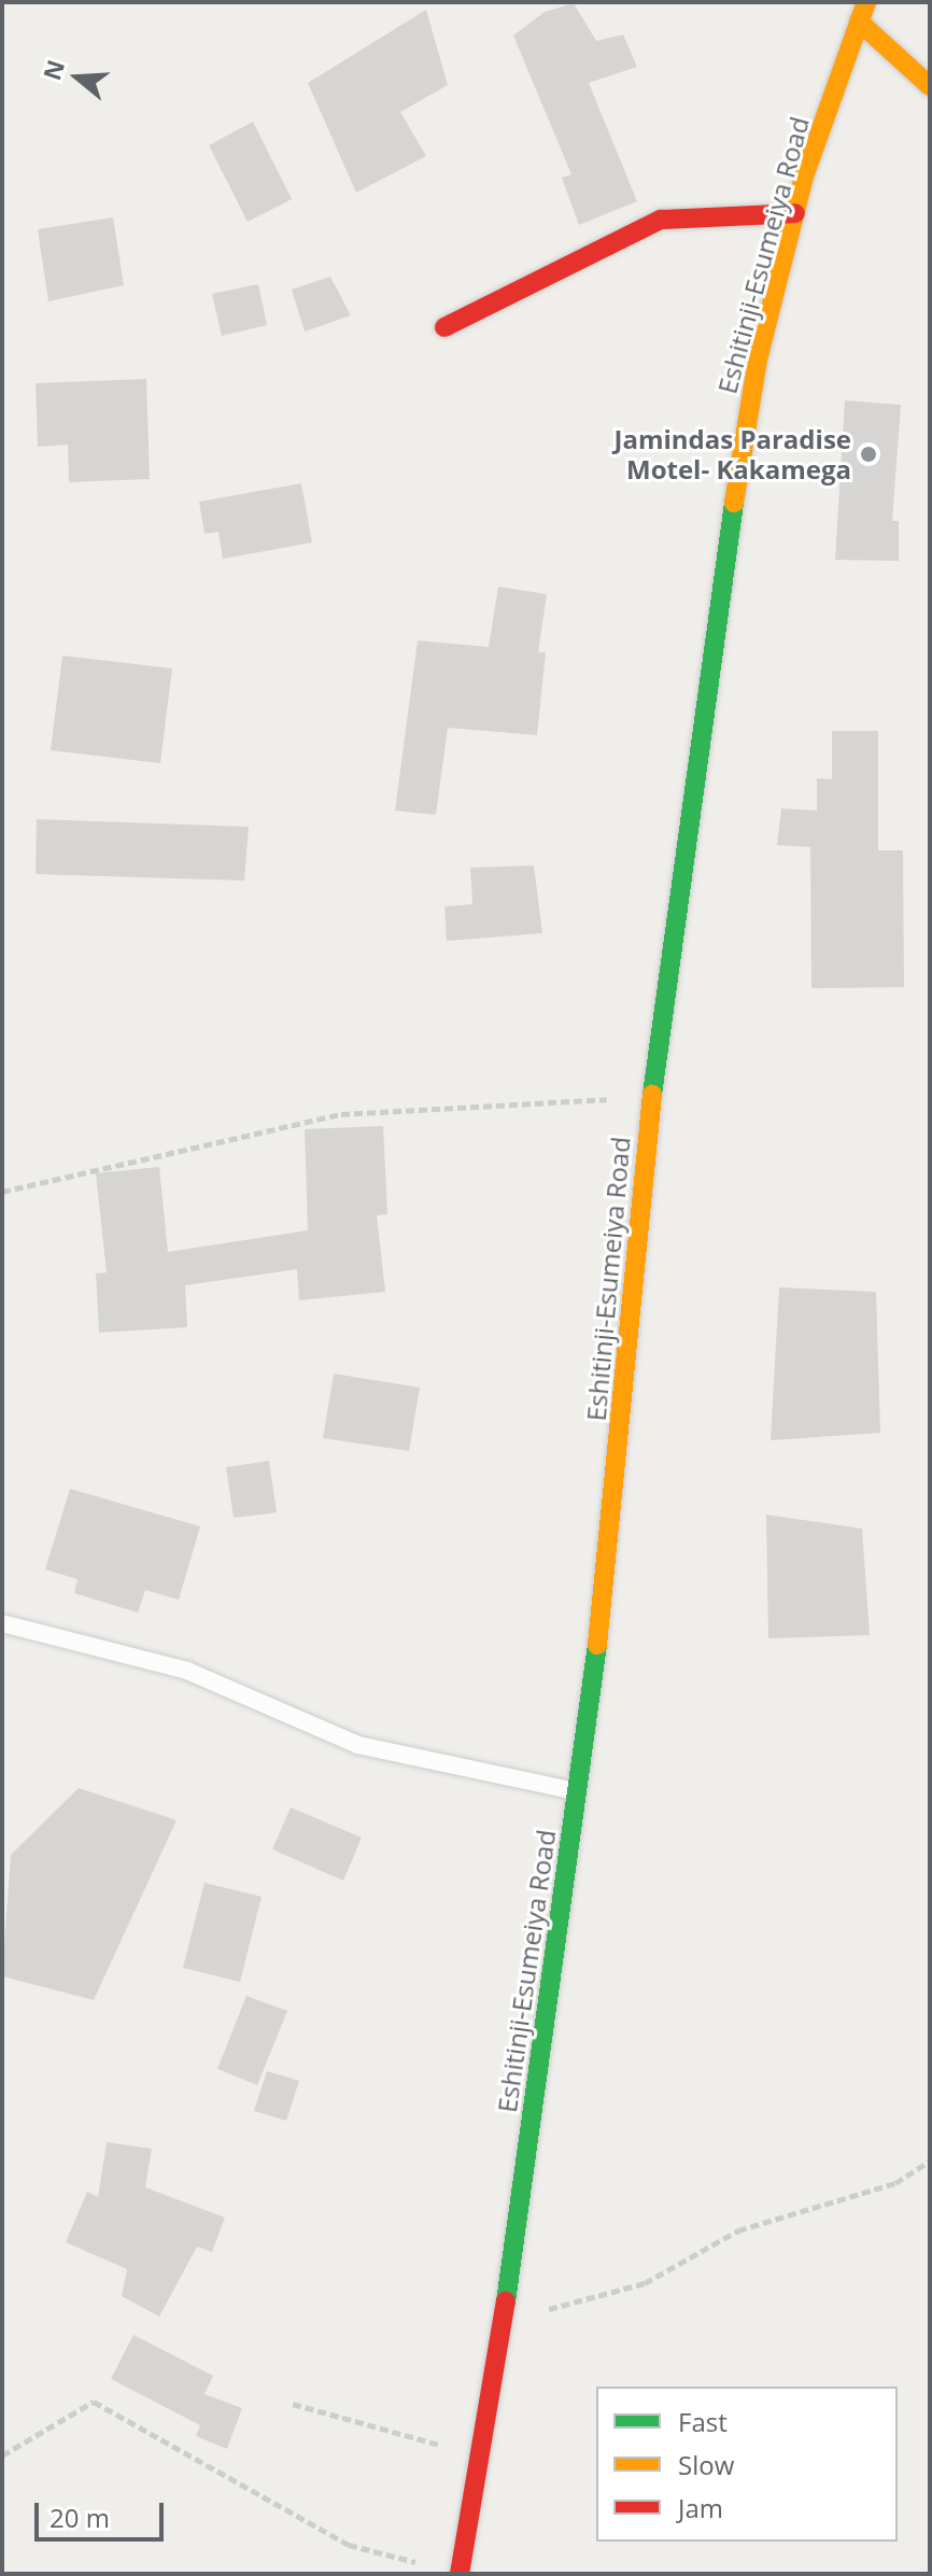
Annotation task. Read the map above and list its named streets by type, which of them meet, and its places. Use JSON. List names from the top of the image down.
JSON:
{
  "streets": {
    "main road": ["Eshitinji-Esumeiya Road"]
  },
  "places": ["Jamindas Paradise Motel- Kakamega"],
  "legend": ["Fast", "Slow", "Jam"],
  "scale_bar": "20 m",
  "north": "left"
}
